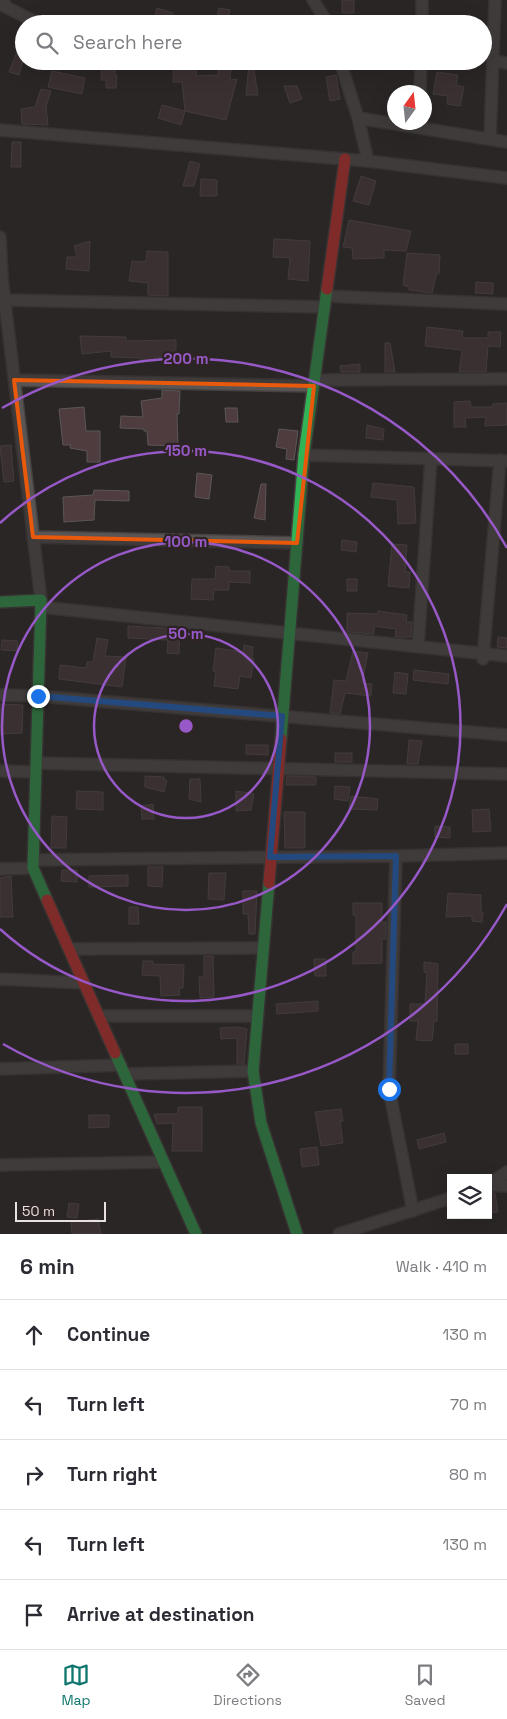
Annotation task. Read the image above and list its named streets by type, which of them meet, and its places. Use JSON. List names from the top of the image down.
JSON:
{
  "scale_bar": "50 m",
  "north": "top",
  "page": {
    "search": "Search here",
    "scale": "50 m",
    "heading": ["6 min", "Walk · 410 m"],
    "list": [
      ["Continue", "130 m"],
      ["Turn left", "70 m"],
      ["Turn right", "80 m"],
      ["Turn left", "130 m"],
      "Arrive at destination"
    ],
    "nav": ["Map", "Directions", "Saved"]
  },
  "rings": [
    "200 m",
    "150 m",
    "100 m",
    "50 m"
  ]
}
